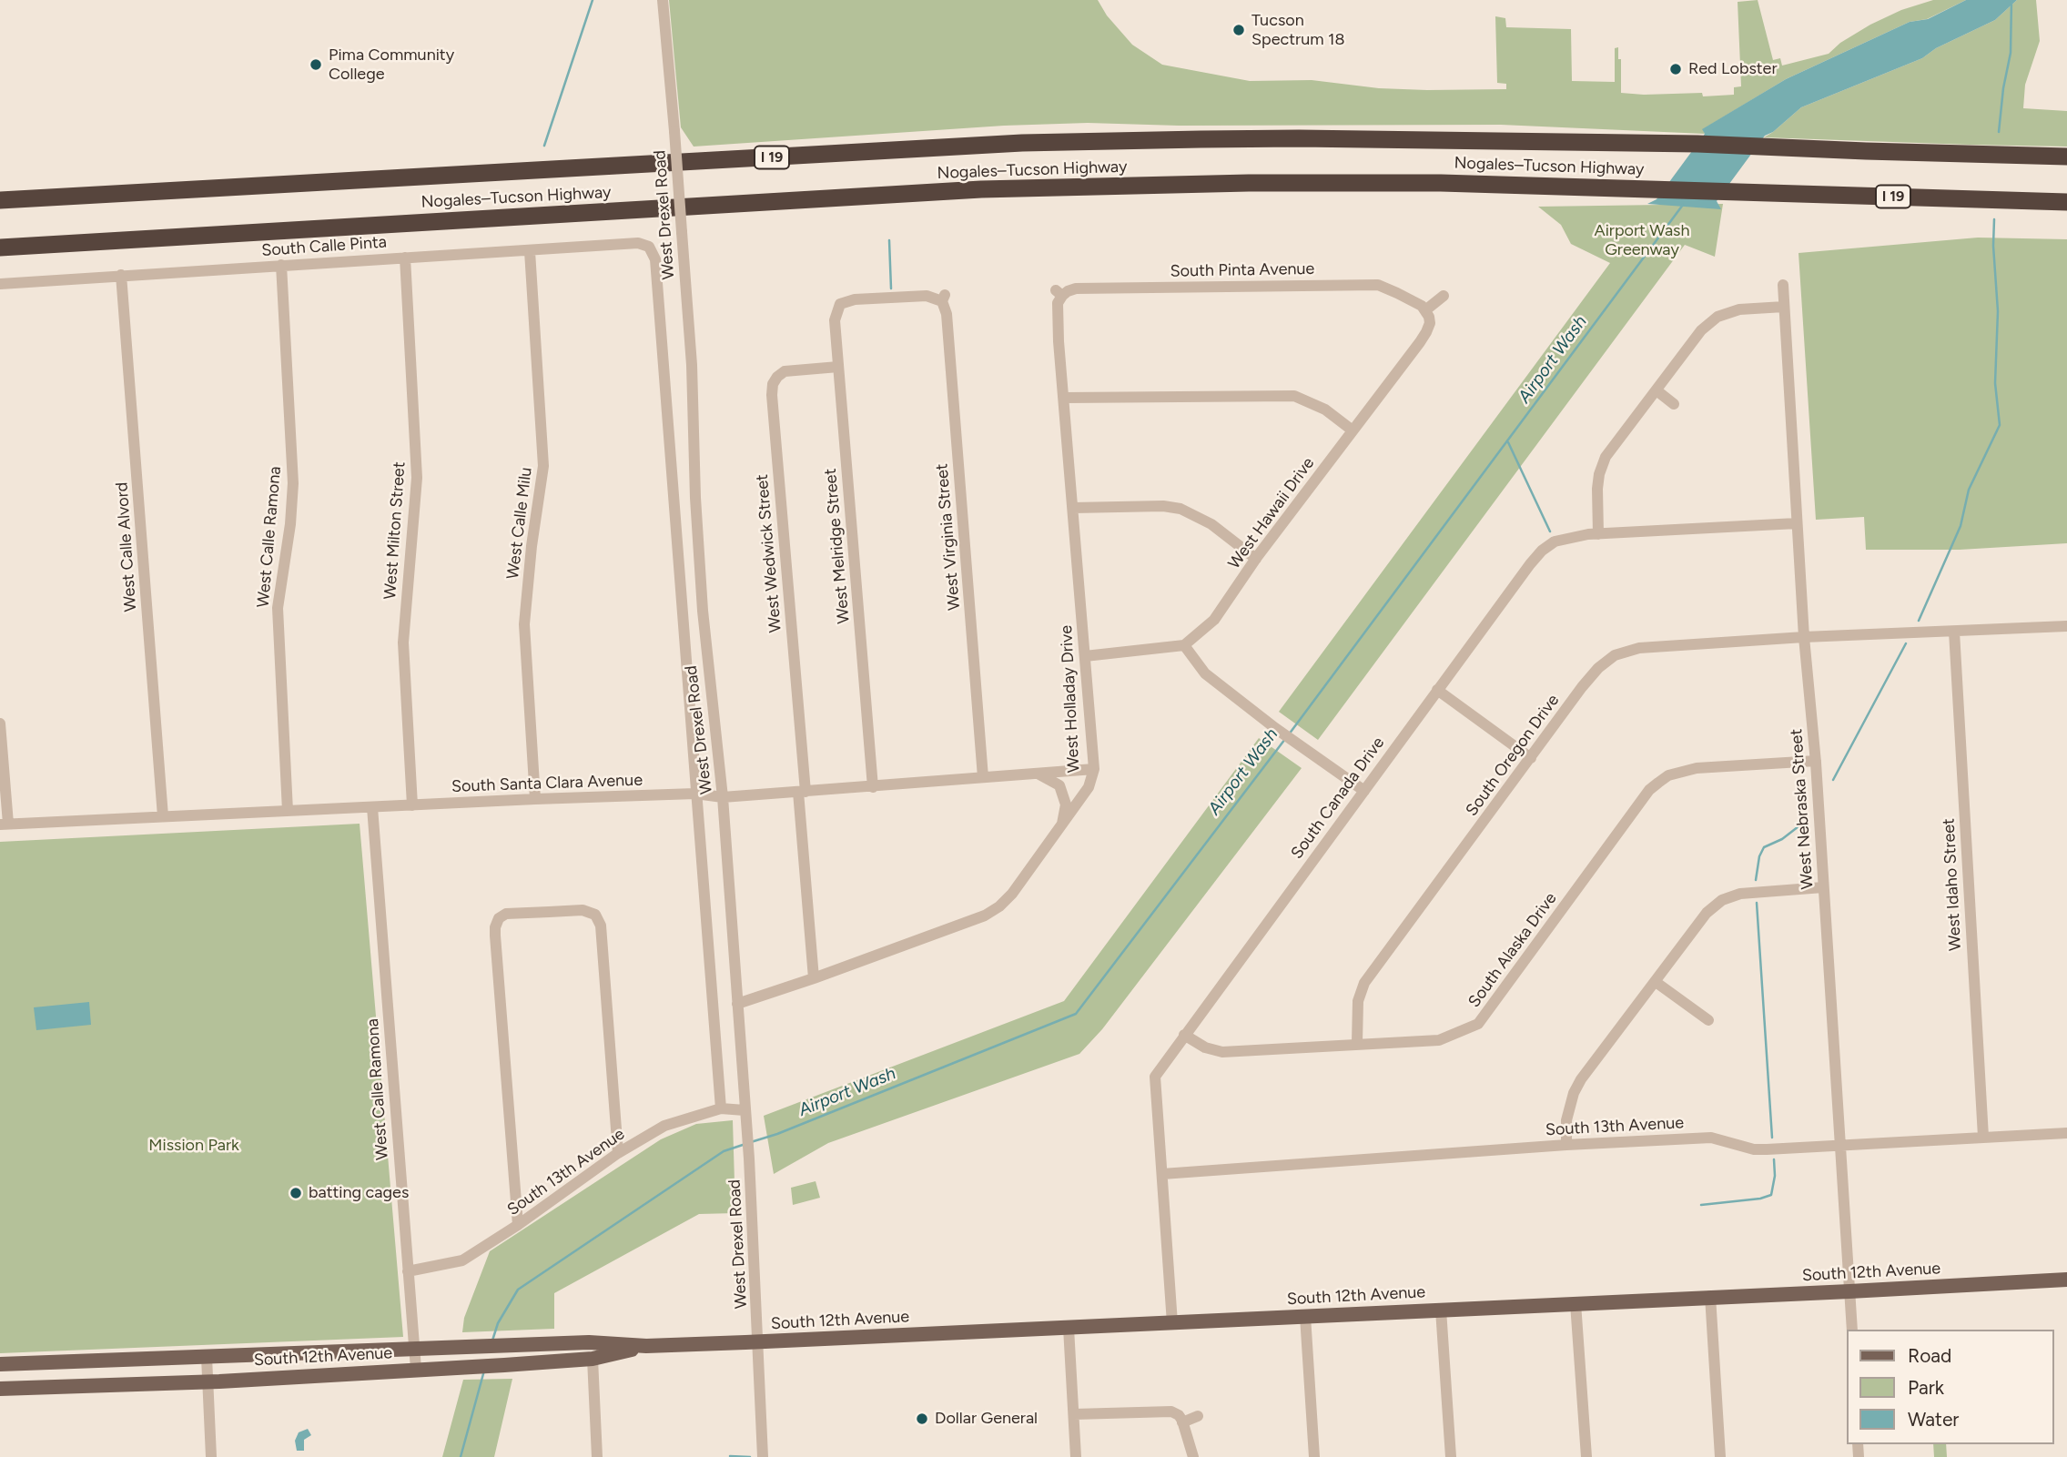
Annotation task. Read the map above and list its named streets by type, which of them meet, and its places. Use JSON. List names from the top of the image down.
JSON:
{
  "streets": {
    "highway": ["I 19", "Nogales–Tucson Highway"],
    "main road": ["South 12th Avenue"],
    "street": [
      "West Drexel Road",
      "South Calle Pinta",
      "South Pinta Avenue",
      "West Hawaii Drive",
      "West Calle Milu",
      "West Milton Street",
      "West Calle Ramona",
      "West Virginia Street",
      "West Melridge Street",
      "West Calle Alvord",
      "West Wedwick Street",
      "West Holladay Drive",
      "South Oregon Drive",
      "South Santa Clara Avenue",
      "South Canada Drive",
      "West Nebraska Street",
      "West Idaho Street",
      "South Alaska Drive",
      "South 13th Avenue"
    ]
  },
  "crossings": [
    ["West Drexel Road", "South Calle Pinta"],
    ["West Drexel Road", "West Holladay Drive"],
    ["West Drexel Road", "South Santa Clara Avenue"],
    ["West Drexel Road", "South 13th Avenue"],
    ["West Drexel Road", "South 12th Avenue"],
    ["South Calle Pinta", "West Calle Milu"],
    ["South Calle Pinta", "West Milton Street"],
    ["South Calle Pinta", "West Calle Ramona"],
    ["South Calle Pinta", "West Calle Alvord"],
    ["South Pinta Avenue", "West Hawaii Drive"],
    ["South Pinta Avenue", "West Holladay Drive"],
    ["West Calle Milu", "South Santa Clara Avenue"],
    ["West Milton Street", "South Santa Clara Avenue"],
    ["West Calle Ramona", "South Santa Clara Avenue"],
    ["West Calle Ramona", "South 13th Avenue"],
    ["West Calle Ramona", "South 12th Avenue"],
    ["West Virginia Street", "West Melridge Street"],
    ["West Virginia Street", "South Santa Clara Avenue"],
    ["West Melridge Street", "West Wedwick Street"],
    ["West Melridge Street", "South Santa Clara Avenue"],
    ["West Calle Alvord", "South Santa Clara Avenue"],
    ["West Wedwick Street", "West Holladay Drive"],
    ["West Wedwick Street", "South Santa Clara Avenue"],
    ["West Holladay Drive", "South Santa Clara Avenue"],
    ["South Oregon Drive", "West Nebraska Street"],
    ["South Oregon Drive", "West Idaho Street"],
    ["South Oregon Drive", "South Alaska Drive"],
    ["South Canada Drive", "West Nebraska Street"],
    ["South Canada Drive", "South Alaska Drive"],
    ["South Canada Drive", "South 13th Avenue"],
    ["South Canada Drive", "South 12th Avenue"],
    ["West Nebraska Street", "South Alaska Drive"],
    ["West Nebraska Street", "South 13th Avenue"],
    ["West Nebraska Street", "South 12th Avenue"],
    ["West Idaho Street", "South 13th Avenue"]
  ],
  "water": ["Airport Wash"],
  "parks": ["Airport Wash Greenway", "Mission Park"],
  "places": [
    "Tucson Spectrum 18",
    "Pima Community College",
    "Red Lobster",
    "batting cages",
    "Dollar General"
  ],
  "legend": ["Road", "Park", "Water"]
}
